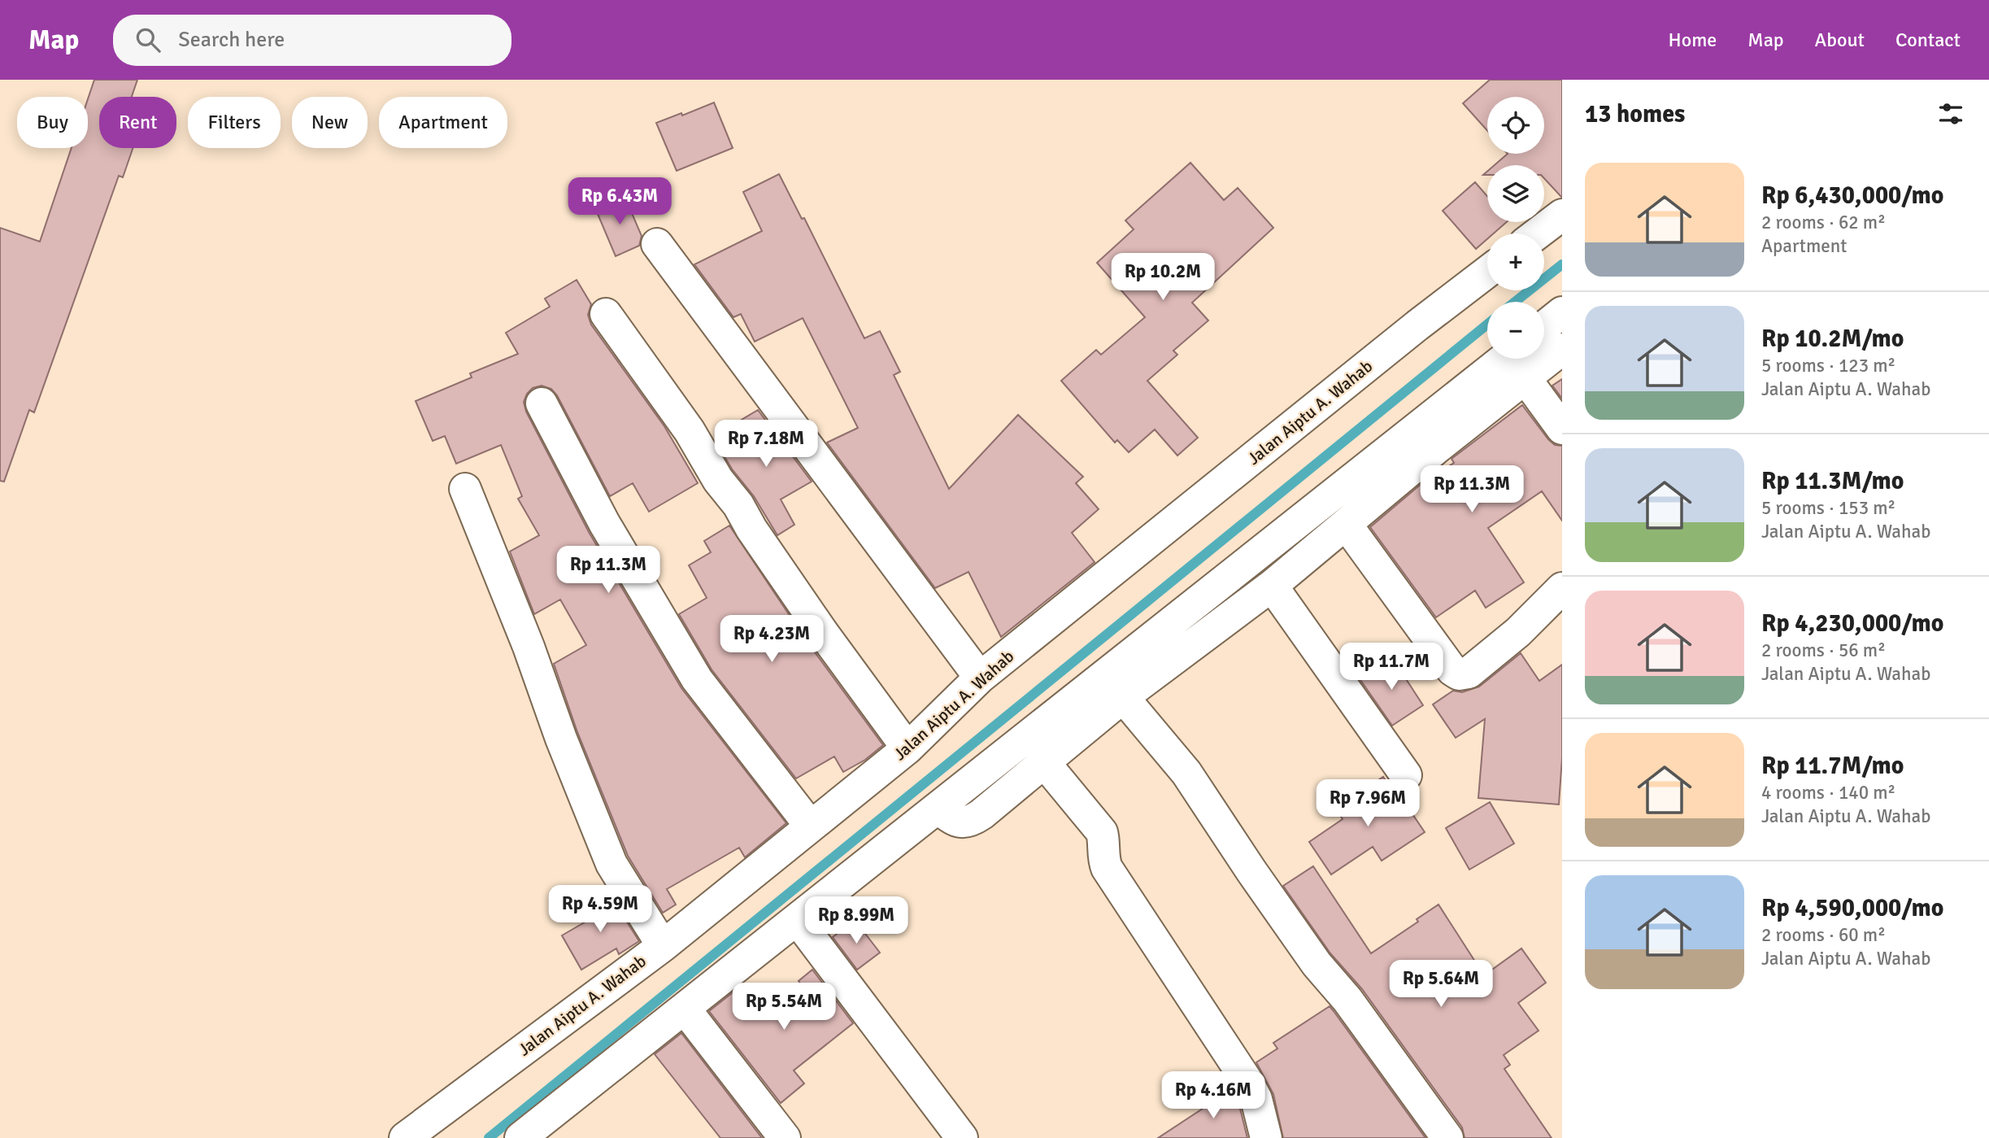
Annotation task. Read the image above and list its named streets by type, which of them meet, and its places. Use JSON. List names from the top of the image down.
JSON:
{
  "streets": {
    "street": ["Jalan Aiptu A. Wahab"]
  },
  "page": {
    "header": "Map",
    "search": "Search here",
    "nav": [
      "Home",
      "Map",
      "About",
      "Contact"
    ],
    "heading": "13 homes",
    "map_buttons": ["+", "−"],
    "chip": [
      "Buy",
      "Rent",
      "Filters",
      "New",
      "Apartment"
    ],
    "list": [
      {
        "name": "Rp 6,430,000/mo",
        "note": "2 rooms · 62 m² · Apartment"
      },
      {
        "name": "Rp 10.2M/mo",
        "note": "5 rooms · 123 m² · Jalan Aiptu A. Wahab"
      },
      {
        "name": "Rp 11.3M/mo",
        "note": "5 rooms · 153 m² · Jalan Aiptu A. Wahab"
      },
      {
        "name": "Rp 4,230,000/mo",
        "note": "2 rooms · 56 m² · Jalan Aiptu A. Wahab"
      },
      {
        "name": "Rp 11.7M/mo",
        "note": "4 rooms · 140 m² · Jalan Aiptu A. Wahab"
      },
      {
        "name": "Rp 4,590,000/mo",
        "note": "2 rooms · 60 m² · Jalan Aiptu A. Wahab"
      }
    ],
    "price": [
      "Rp 6.43M",
      "Rp 10.2M",
      "Rp 7.18M",
      "Rp 11.3M",
      "Rp 11.3M",
      "Rp 4.23M",
      "Rp 11.7M",
      "Rp 7.96M",
      "Rp 4.59M",
      "Rp 8.99M",
      "Rp 5.64M",
      "Rp 5.54M",
      "Rp 4.16M"
    ]
  }
}
